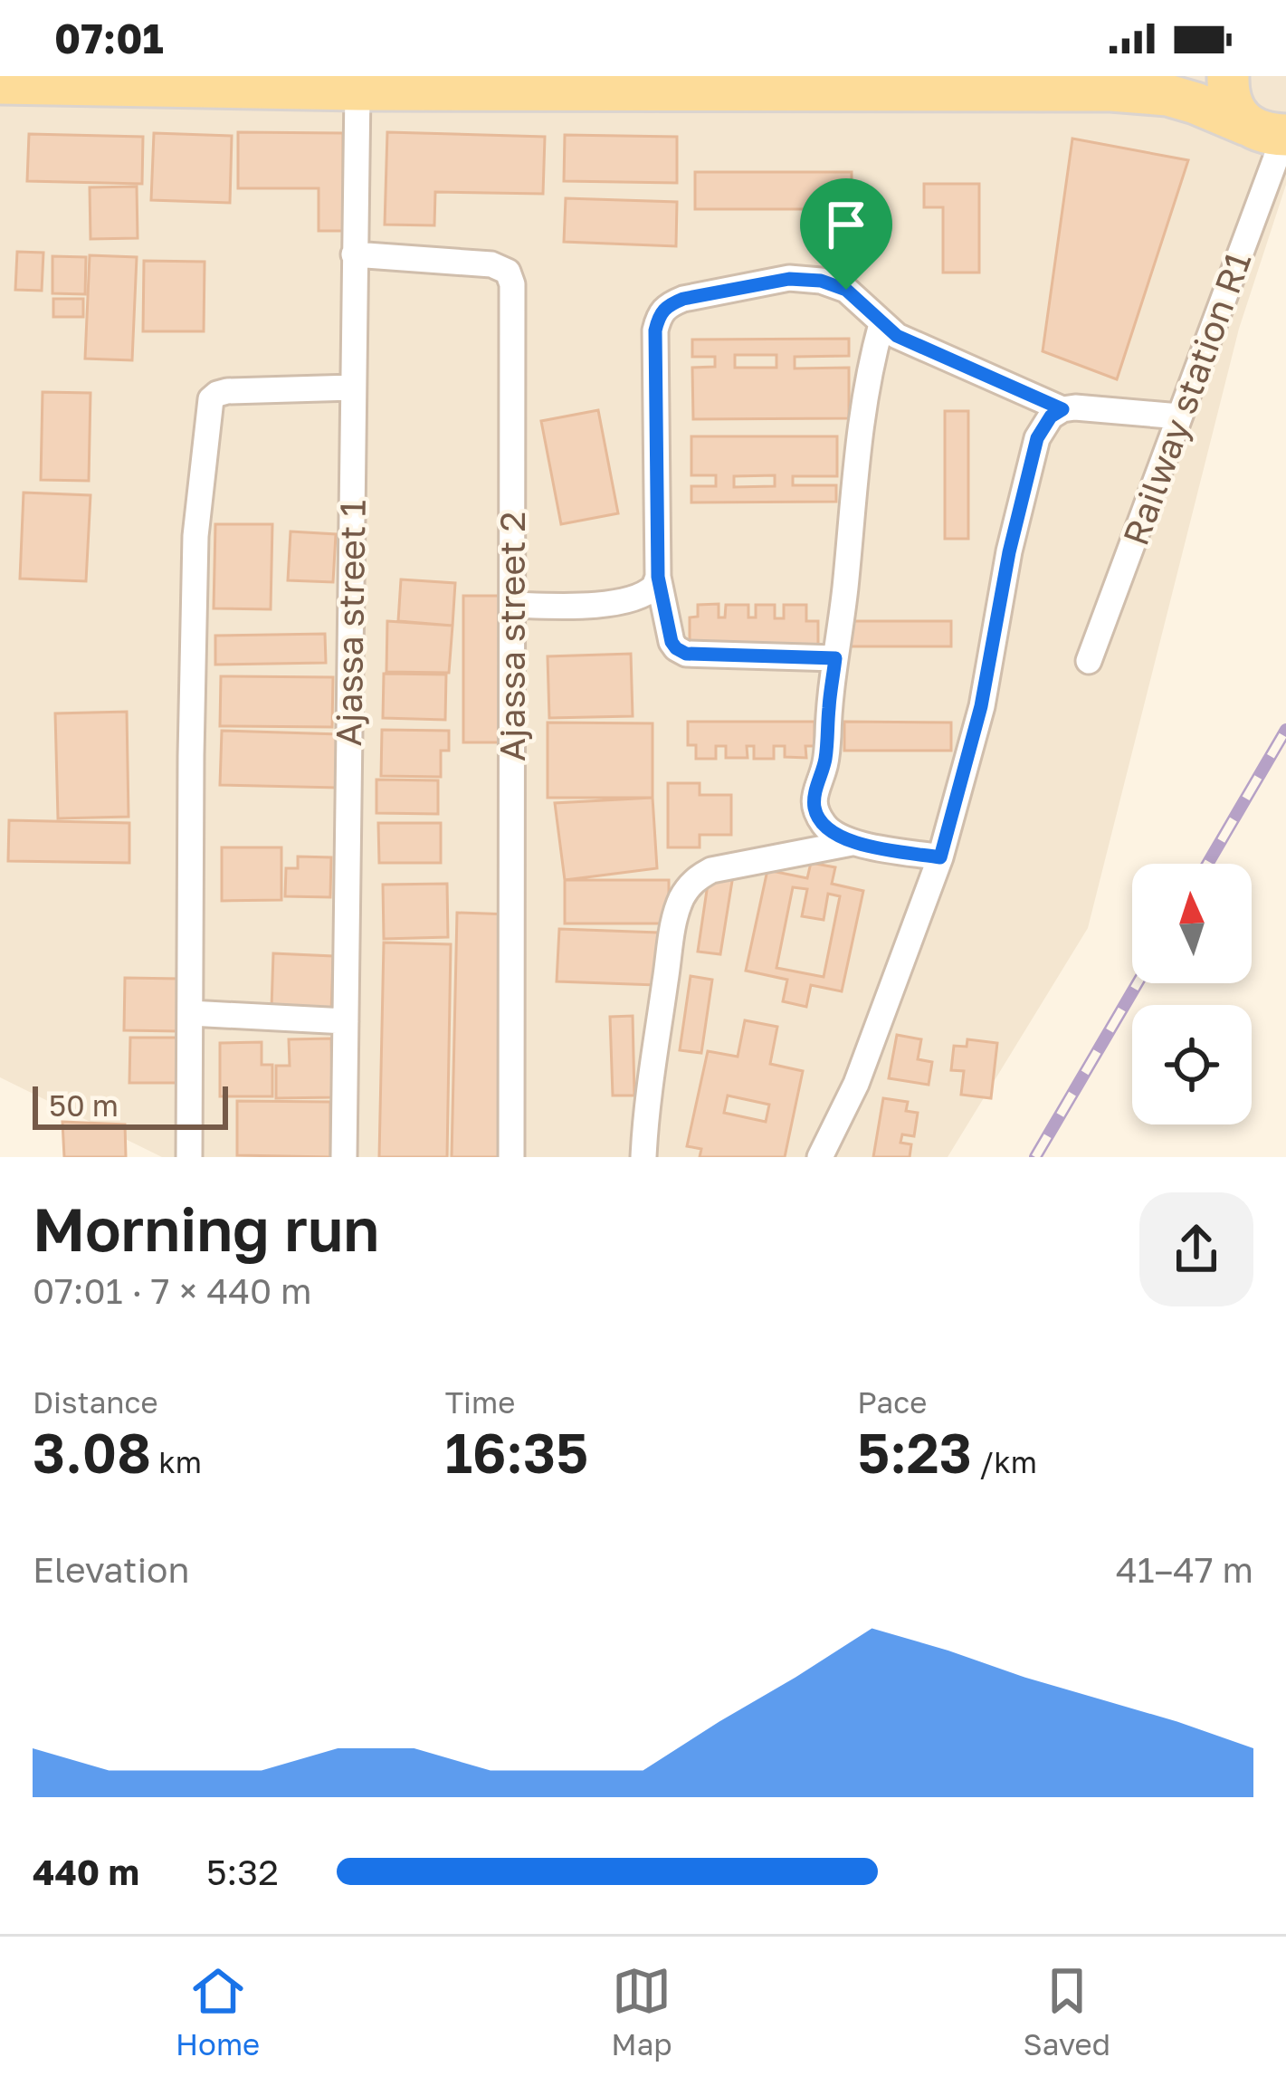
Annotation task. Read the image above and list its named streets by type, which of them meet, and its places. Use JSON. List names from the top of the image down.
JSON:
{
  "streets": {
    "street": ["Railway station R1", "Ajassa street 1", "Ajassa street 2"]
  },
  "crossings": [
    ["Ajassa street 1", "Ajassa street 2"]
  ],
  "scale_bar": "50 m",
  "north": "top",
  "page": {
    "status": "07:01",
    "scale": "50 m",
    "heading": ["Morning run", "07:01 · 7 × 440 m"],
    "stats": [
      ["Distance", "3.08 km"],
      ["Time", "16:35"],
      ["Pace", "5:23 /km"]
    ],
    "chart": ["Elevation", "41–47 m"],
    "list": [
      {
        "name": "440 m",
        "note": "5:32"
      }
    ],
    "tabs": ["Home", "Map", "Saved"]
  }
}
